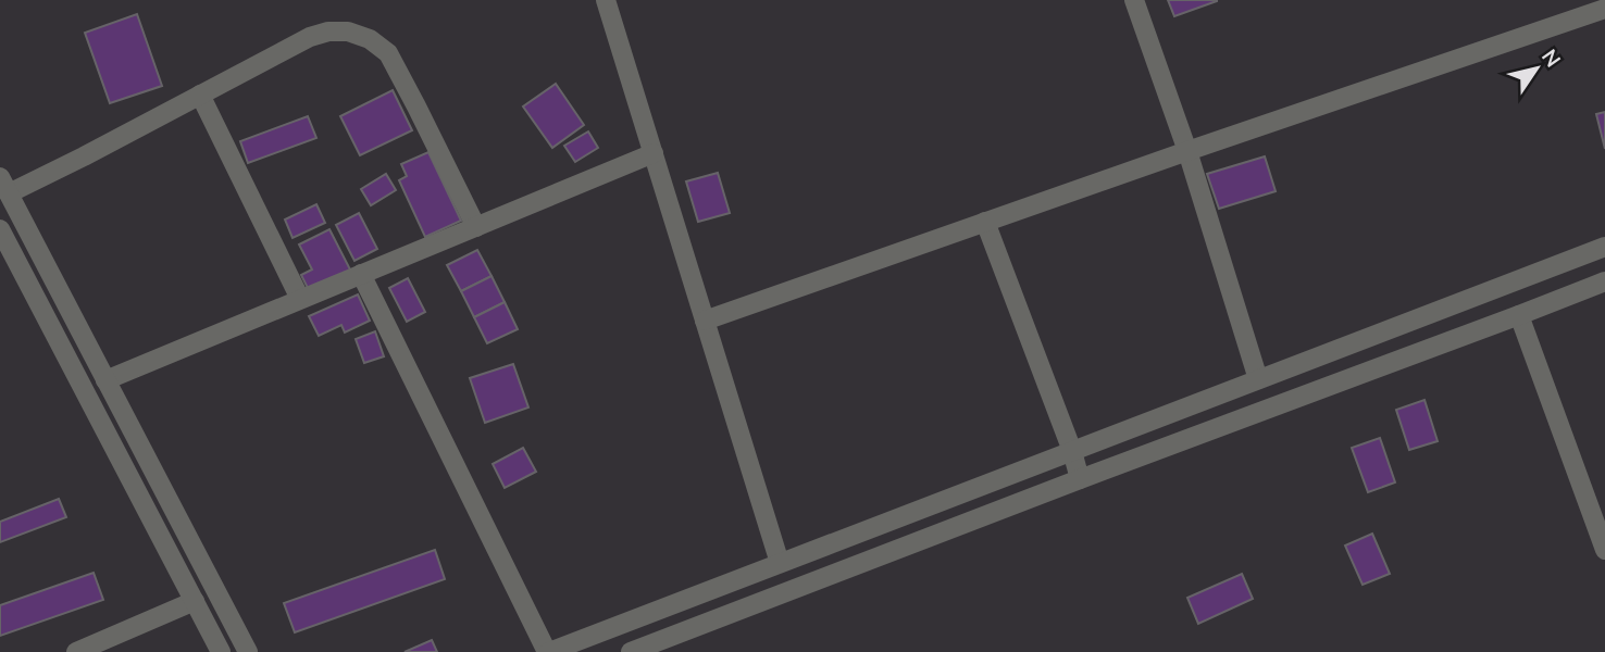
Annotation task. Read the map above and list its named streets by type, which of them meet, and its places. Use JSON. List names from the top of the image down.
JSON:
{
  "north": "top right"
}
